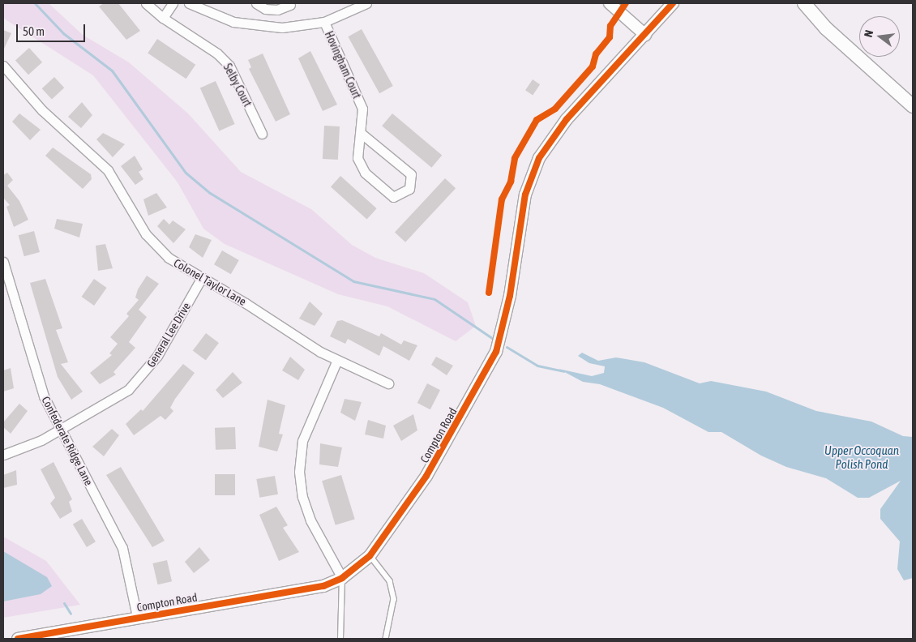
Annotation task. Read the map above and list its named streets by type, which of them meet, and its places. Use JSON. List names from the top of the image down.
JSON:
{
  "streets": {
    "street": [
      "Hovingham Court",
      "Selby Court",
      "Colonel Taylor Lane",
      "General Lee Drive",
      "Compton Road",
      "Confederate Ridge Lane"
    ]
  },
  "crossings": [
    ["Colonel Taylor Lane", "General Lee Drive"],
    ["General Lee Drive", "Confederate Ridge Lane"],
    ["Compton Road", "Confederate Ridge Lane"]
  ],
  "water": ["Upper Occoquan Polish Pond"],
  "scale_bar": "50 m",
  "north": "left"
}
